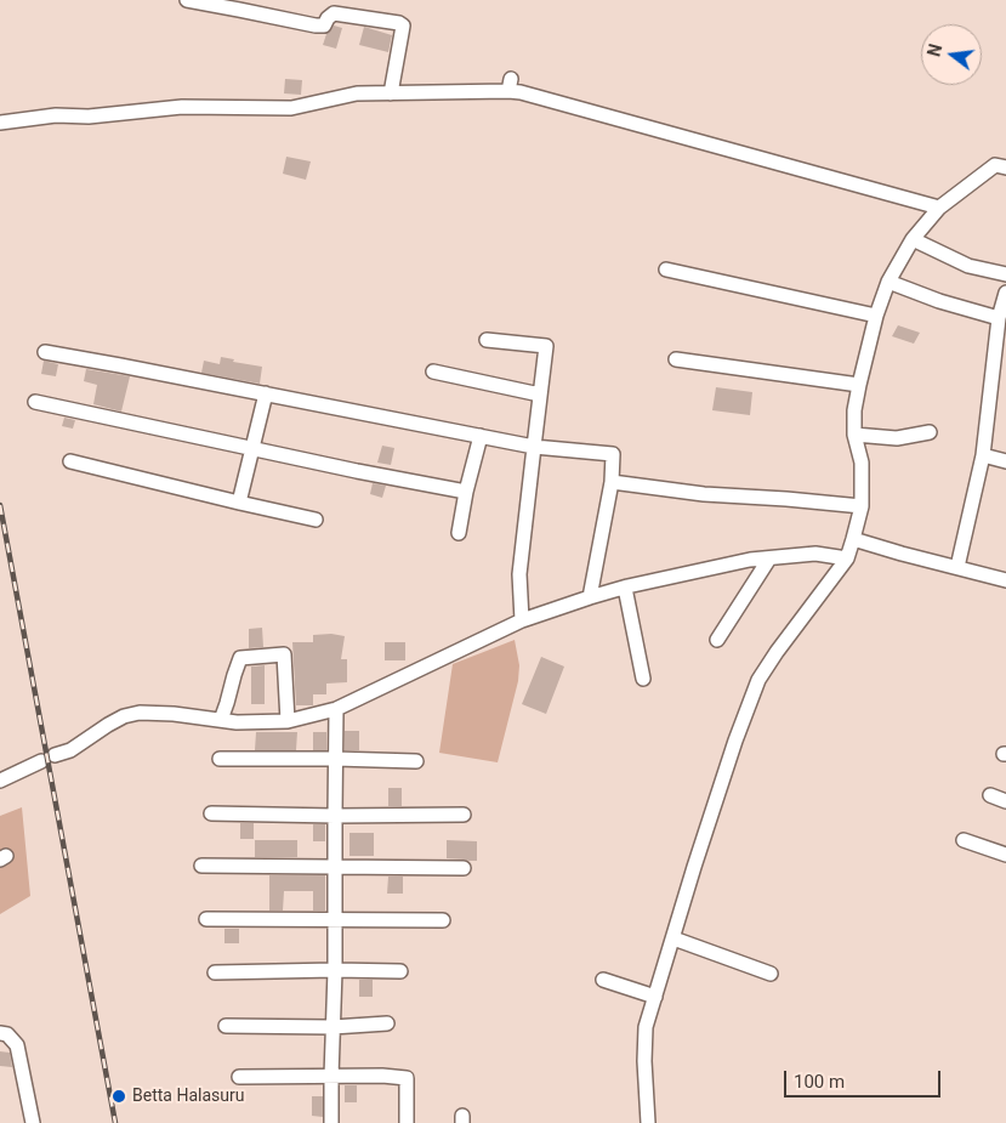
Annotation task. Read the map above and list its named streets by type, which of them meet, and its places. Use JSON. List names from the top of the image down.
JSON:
{
  "places": ["Betta Halasuru"],
  "scale_bar": "100 m",
  "north": "left"
}
